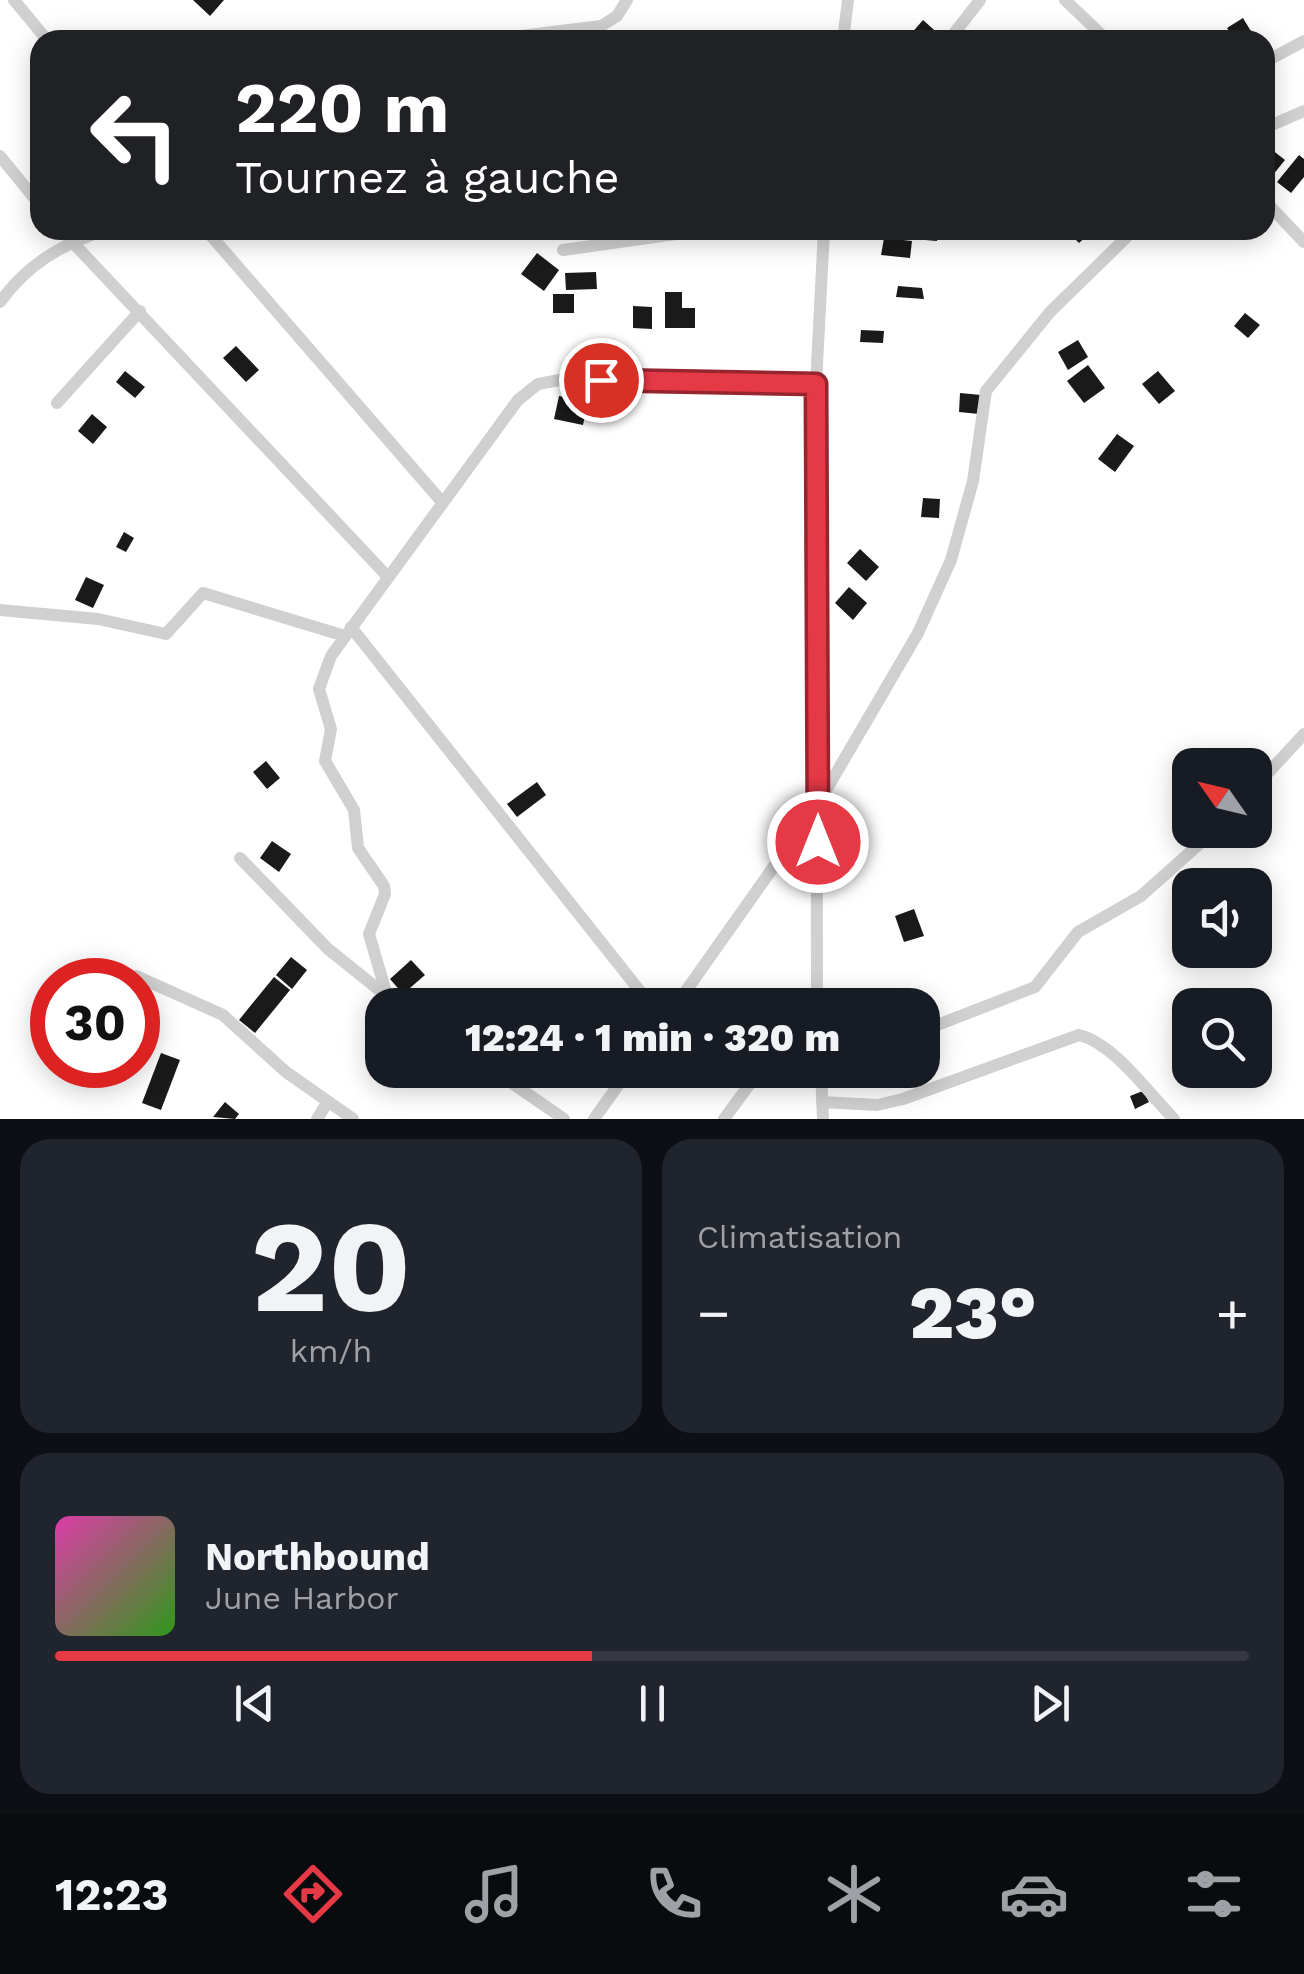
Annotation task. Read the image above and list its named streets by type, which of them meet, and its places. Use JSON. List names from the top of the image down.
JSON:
{
  "north": "top left",
  "page": {
    "turn": ["220 m", "Tournez à gauche"],
    "limit": "30",
    "trip": "12:24 · 1 min · 320 m",
    "tile": [
      ["20", "km/h"],
      "Climatisation"
    ],
    "heat": ["−", "23°", "+"],
    "song": ["Northbound", "June Harbor"],
    "tabs": "12:23"
  }
}
